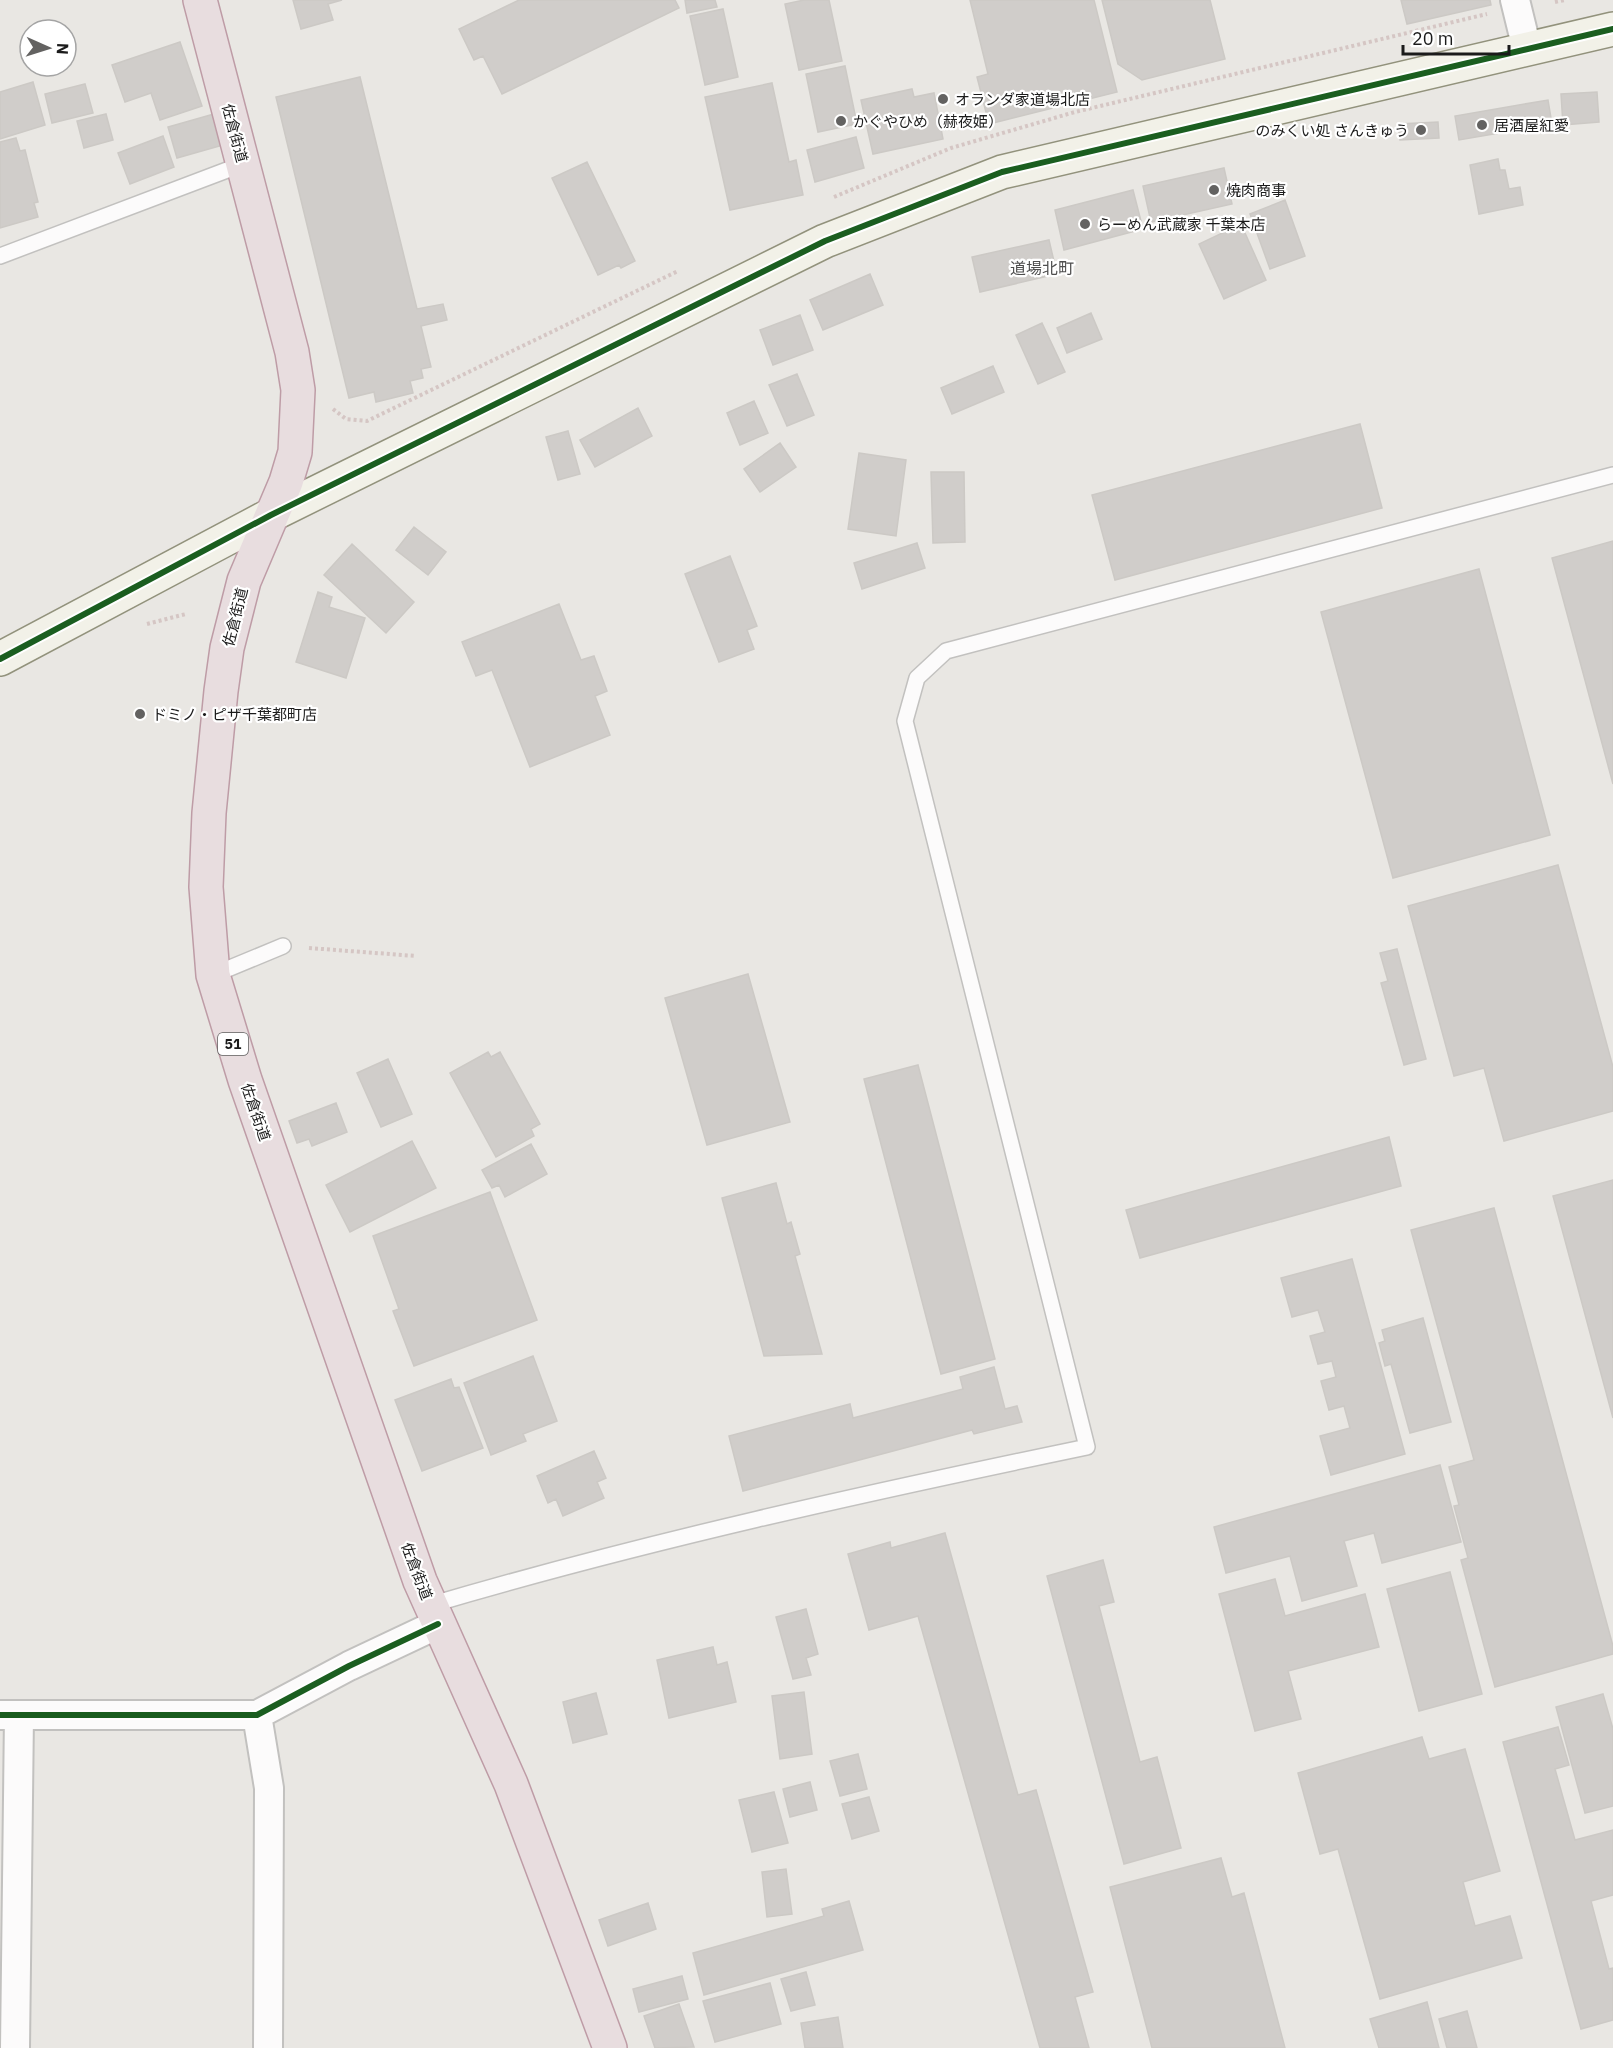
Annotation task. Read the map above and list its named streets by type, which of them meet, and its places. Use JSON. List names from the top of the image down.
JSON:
{
  "streets": {
    "highway": ["佐倉街道", "51"]
  },
  "districts": ["道場北町"],
  "places": [
    "オランダ家道場北店",
    "かぐやひめ（赫夜姫）",
    "居酒屋紅愛",
    "のみくい処 さんきゅう",
    "焼肉商事",
    "らーめん武蔵家 千葉本店",
    "ドミノ・ピザ千葉都町店"
  ],
  "scale_bar": "20 m",
  "north": "right"
}
